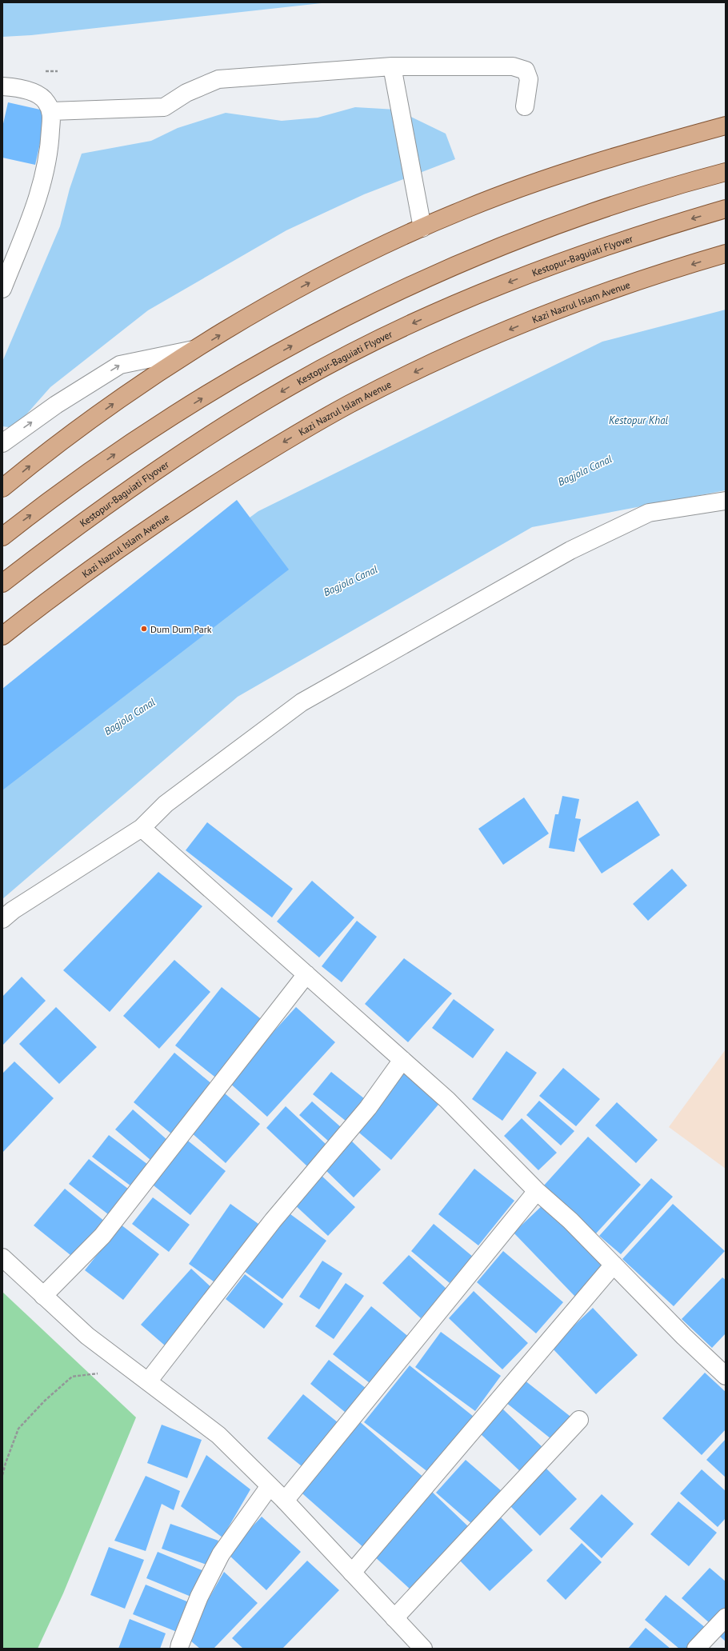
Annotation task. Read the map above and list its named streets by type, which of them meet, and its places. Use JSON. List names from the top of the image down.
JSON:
{
  "streets": {
    "main road": ["Kestopur-Baguiati Flyover", "Kazi Nazrul Islam Avenue"]
  },
  "water": ["Kestopur Khal", "Bagjola Canal"],
  "places": ["Dum Dum Park"]
}
